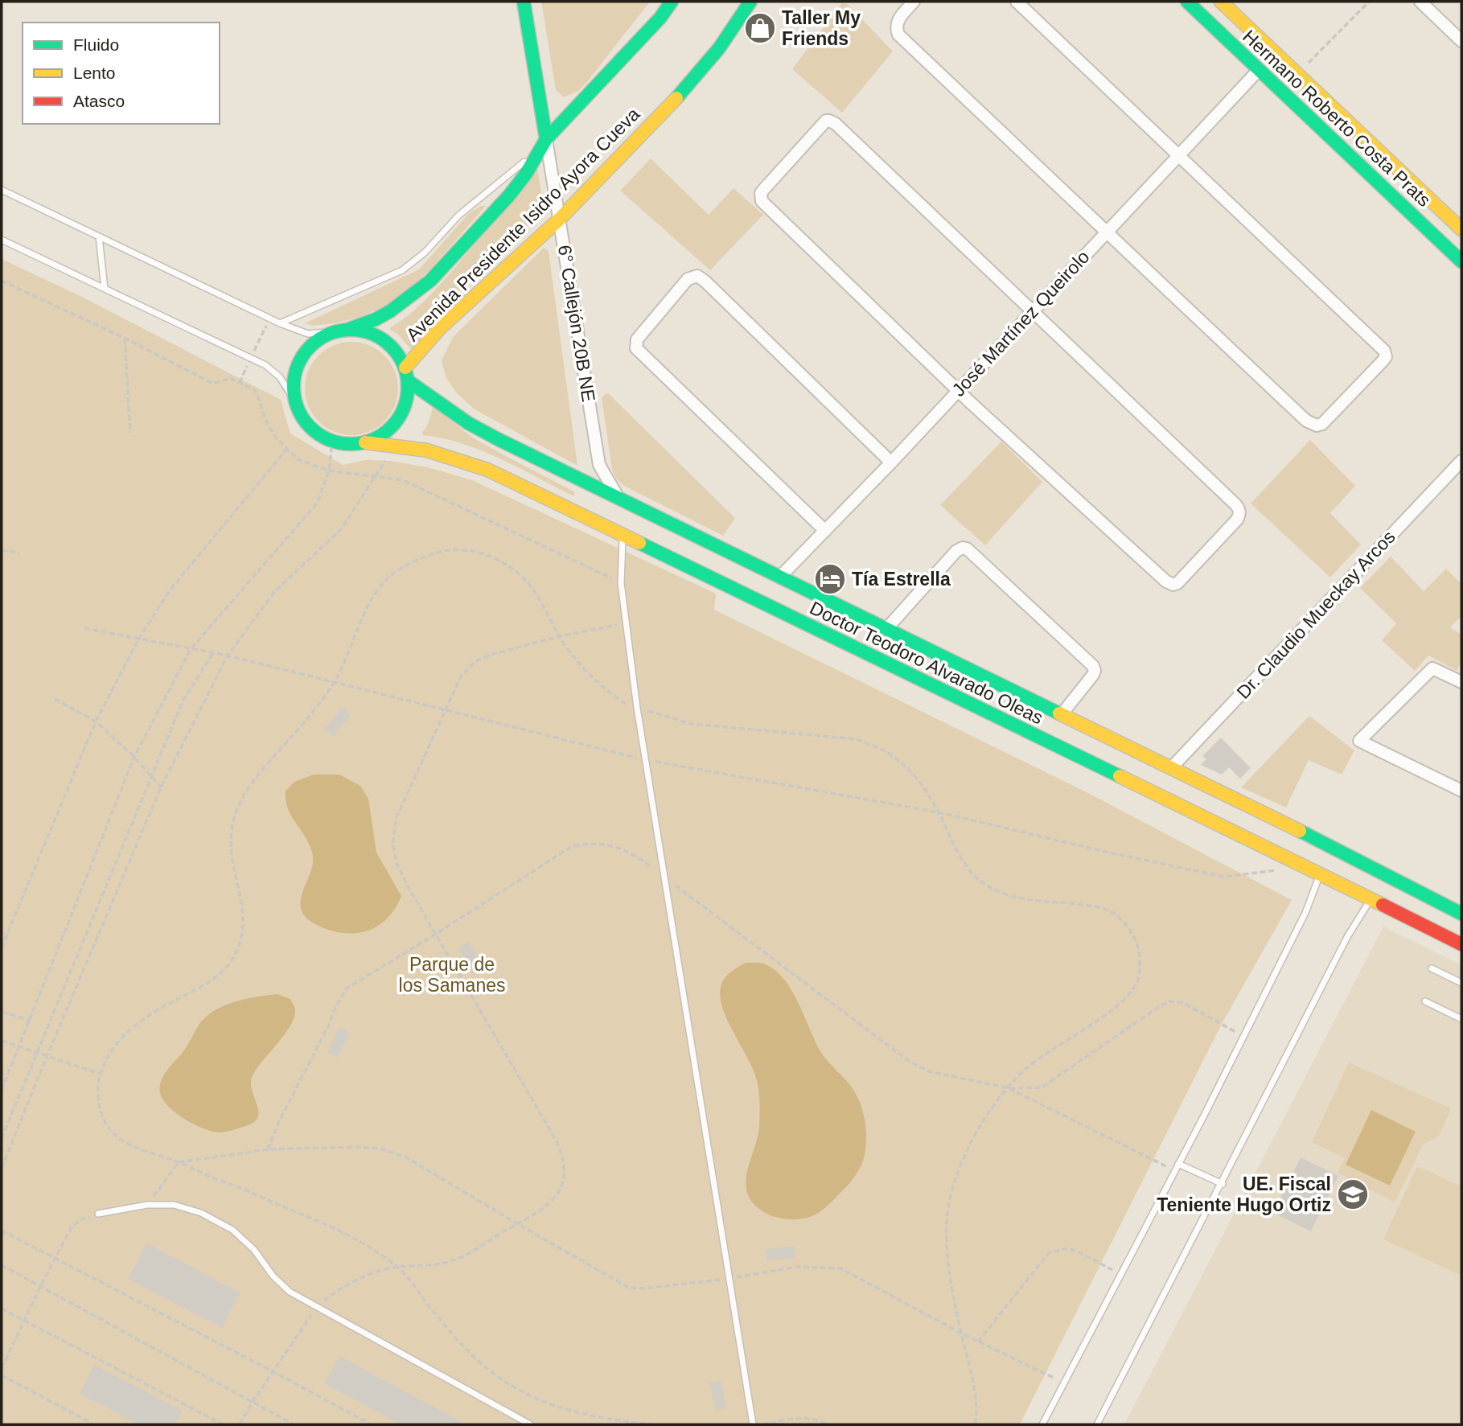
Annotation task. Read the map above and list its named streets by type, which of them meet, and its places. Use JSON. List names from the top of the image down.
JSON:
{
  "streets": {
    "main road": ["Hermano Roberto Costa Prats", "Avenida Presidente Isidro Ayora Cueva", "Doctor Teodoro Alvarado Oleas"],
    "street": ["6° Callejón 20B NE", "José Martínez Queirolo", "Dr. Claudio Mueckay Arcos"]
  },
  "crossings": [
    ["Hermano Roberto Costa Prats", "José Martínez Queirolo"],
    ["Avenida Presidente Isidro Ayora Cueva", "6° Callejón 20B NE"],
    ["Avenida Presidente Isidro Ayora Cueva", "Doctor Teodoro Alvarado Oleas"],
    ["6° Callejón 20B NE", "Doctor Teodoro Alvarado Oleas"],
    ["José Martínez Queirolo", "Doctor Teodoro Alvarado Oleas"],
    ["Dr. Claudio Mueckay Arcos", "Doctor Teodoro Alvarado Oleas"]
  ],
  "parks": ["Parque de los Samanes"],
  "places": {
    "shop": ["Taller My Friends"],
    "hotel": ["Tía Estrella"],
    "school or university": ["UE. Fiscal Teniente Hugo Ortiz"]
  },
  "legend": ["Fluido", "Lento", "Atasco"]
}
